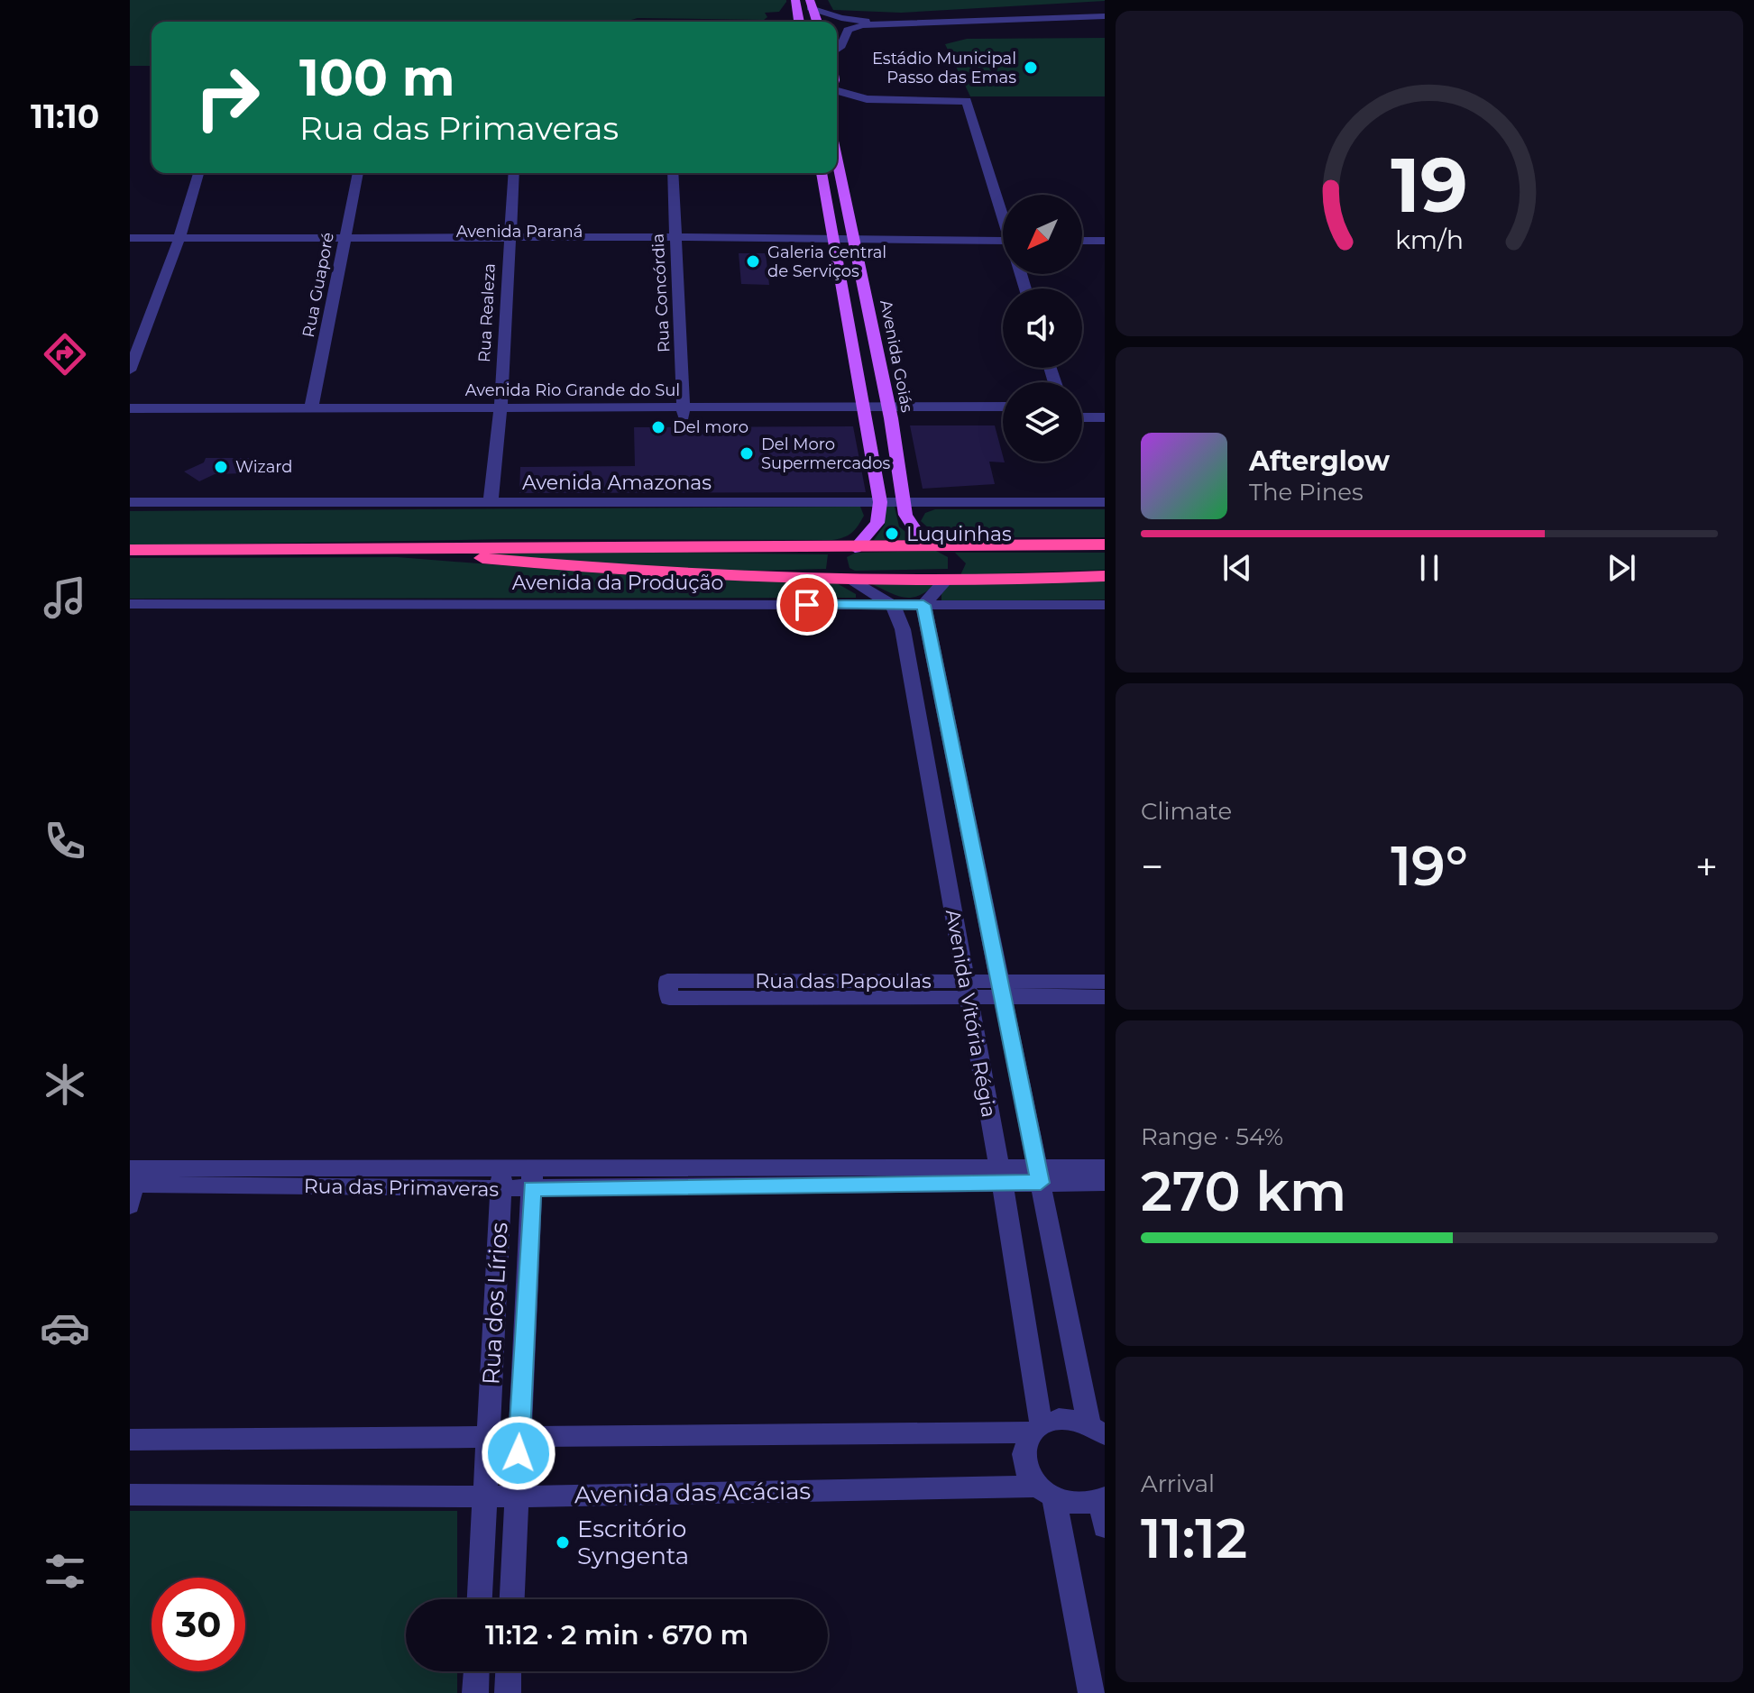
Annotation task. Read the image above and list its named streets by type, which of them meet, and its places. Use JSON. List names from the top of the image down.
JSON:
{
  "streets": {
    "main road": ["Avenida Goiás"],
    "street": [
      "Avenida Paraná",
      "Rua Guaporé",
      "Rua Concórdia",
      "Rua Realeza",
      "Avenida Rio Grande do Sul",
      "Avenida Amazonas",
      "Avenida da Produção",
      "Rua das Papoulas",
      "Avenida Vitória Régia",
      "Rua das Primaveras",
      "Rua dos Lírios",
      "Avenida das Acácias"
    ]
  },
  "crossings": [
    ["Avenida Paraná", "Rua Guaporé"],
    ["Avenida Paraná", "Rua Concórdia"],
    ["Avenida Paraná", "Rua Realeza"],
    ["Avenida Paraná", "Avenida Goiás"],
    ["Rua Guaporé", "Avenida Rio Grande do Sul"],
    ["Rua Concórdia", "Avenida Rio Grande do Sul"],
    ["Rua Realeza", "Avenida Rio Grande do Sul"],
    ["Rua Realeza", "Avenida Amazonas"],
    ["Avenida Goiás", "Avenida Rio Grande do Sul"],
    ["Avenida Goiás", "Avenida Amazonas"],
    ["Avenida da Produção", "Avenida Vitória Régia"],
    ["Rua das Papoulas", "Avenida Vitória Régia"],
    ["Avenida Vitória Régia", "Rua das Primaveras"],
    ["Avenida Vitória Régia", "Avenida das Acácias"],
    ["Rua das Primaveras", "Rua dos Lírios"],
    ["Rua dos Lírios", "Avenida das Acácias"]
  ],
  "places": [
    "Estádio Municipal Passo das Emas",
    "Galeria Central de Serviços",
    "Del moro",
    "Del Moro Supermercados",
    "Wizard",
    "Luquinhas",
    "Escritório Syngenta"
  ],
  "north": "bottom left",
  "page": {
    "tabs": "11:10",
    "turn": ["100 m", "Rua das Primaveras"],
    "song": ["Afterglow", "The Pines"],
    "tile": [
      "Climate",
      ["Range · 54%", "270 km"],
      ["Arrival", "11:12"]
    ],
    "heat": ["−", "19°", "+"],
    "limit": "30",
    "trip": "11:12 · 2 min · 670 m",
    "gauge": ["19", "km/h"]
  }
}
